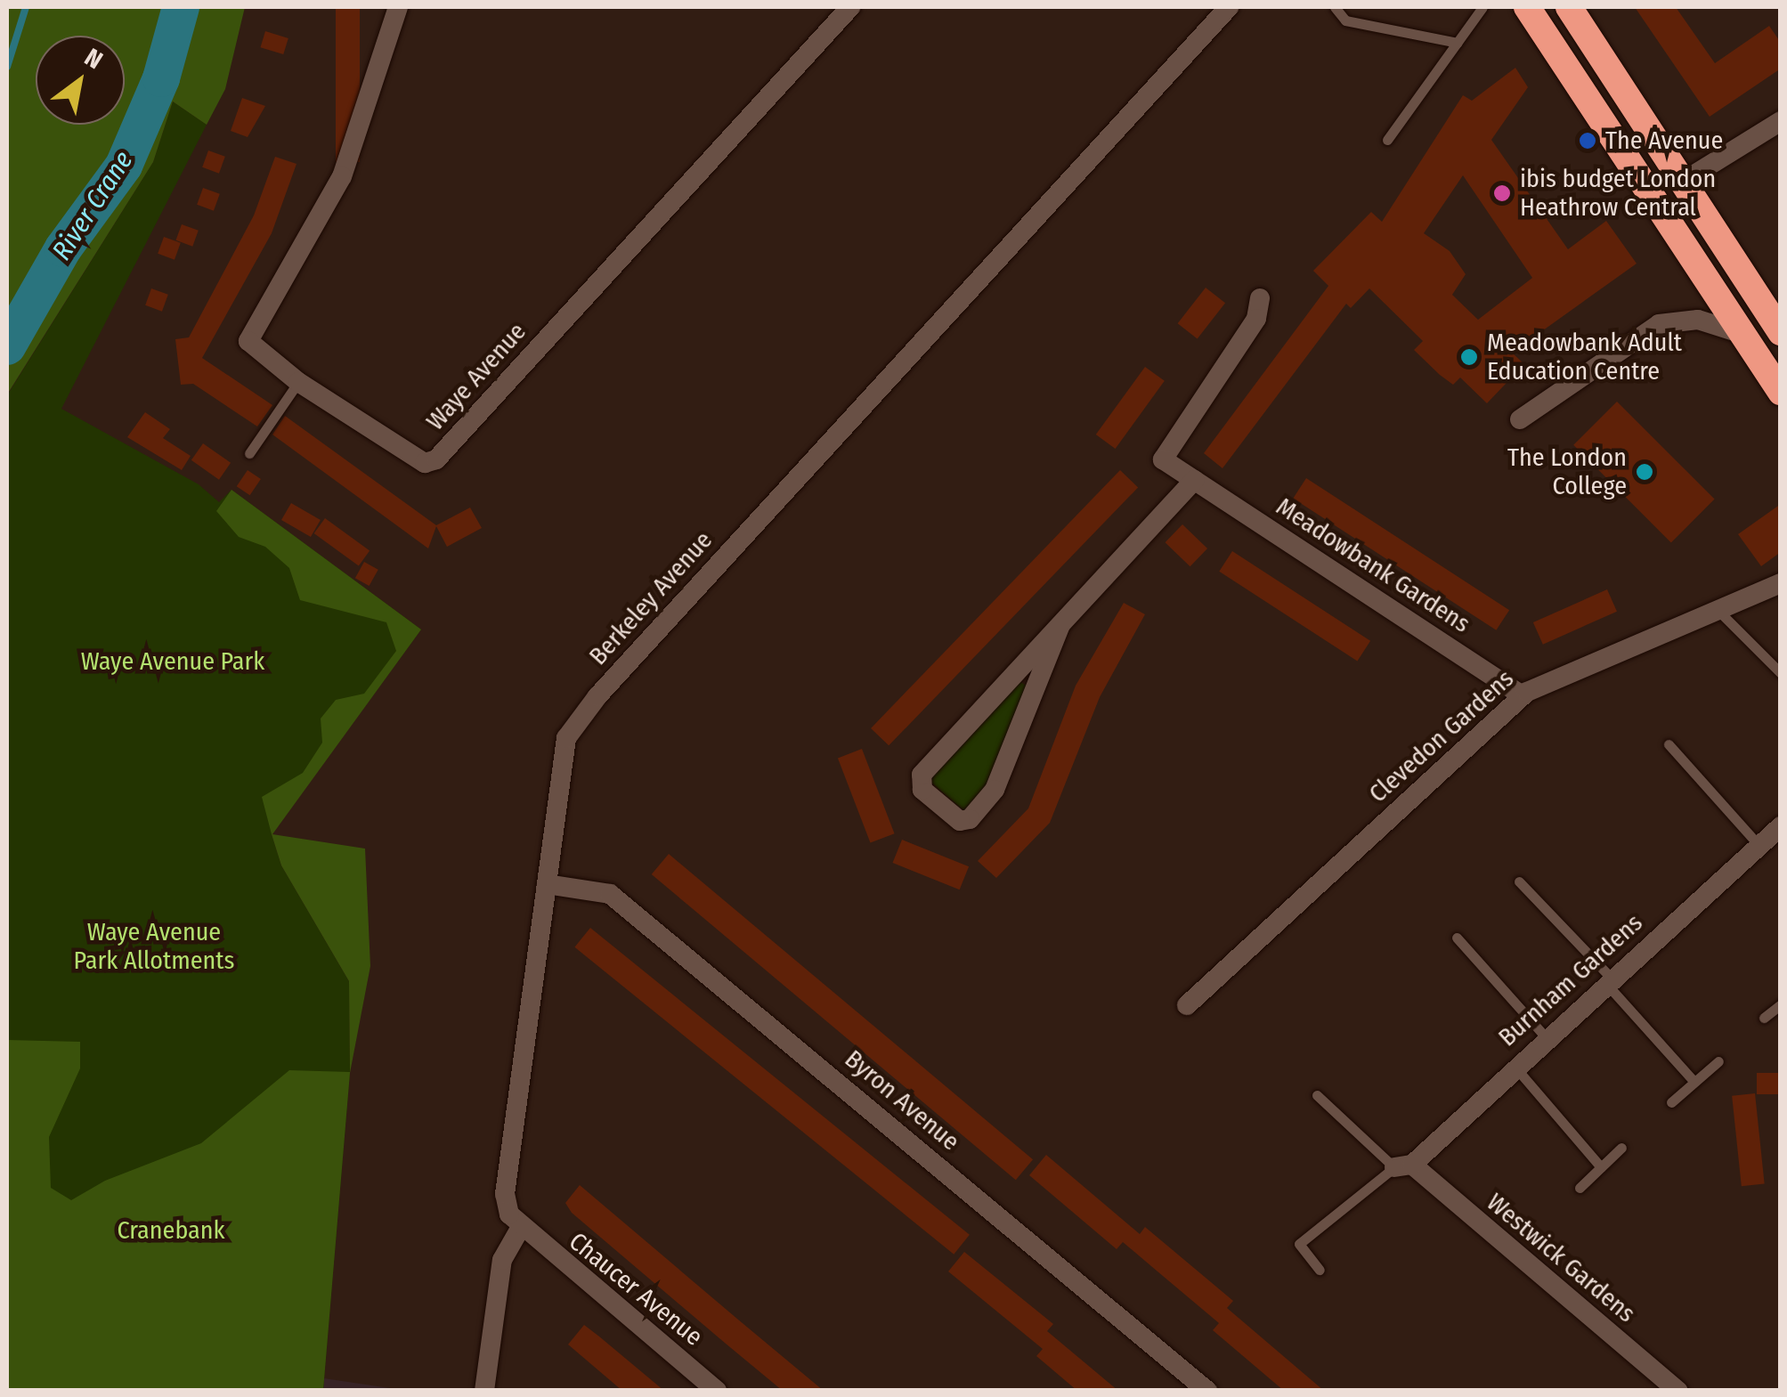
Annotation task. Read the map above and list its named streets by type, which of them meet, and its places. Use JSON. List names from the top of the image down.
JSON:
{
  "streets": {
    "street": [
      "Waye Avenue",
      "Meadowbank Gardens",
      "Berkeley Avenue",
      "Clevedon Gardens",
      "Burnham Gardens",
      "Byron Avenue",
      "Westwick Gardens",
      "Chaucer Avenue"
    ]
  },
  "crossings": [
    ["Meadowbank Gardens", "Clevedon Gardens"],
    ["Berkeley Avenue", "Byron Avenue"],
    ["Berkeley Avenue", "Chaucer Avenue"],
    ["Burnham Gardens", "Westwick Gardens"]
  ],
  "water": ["River Crane"],
  "parks": ["Waye Avenue Park", "Waye Avenue Park Allotments", "Cranebank"],
  "places": [
    "The Avenue",
    "ibis budget London Heathrow Central",
    "Meadowbank Adult Education Centre",
    "The London College"
  ],
  "north": "top right"
}
